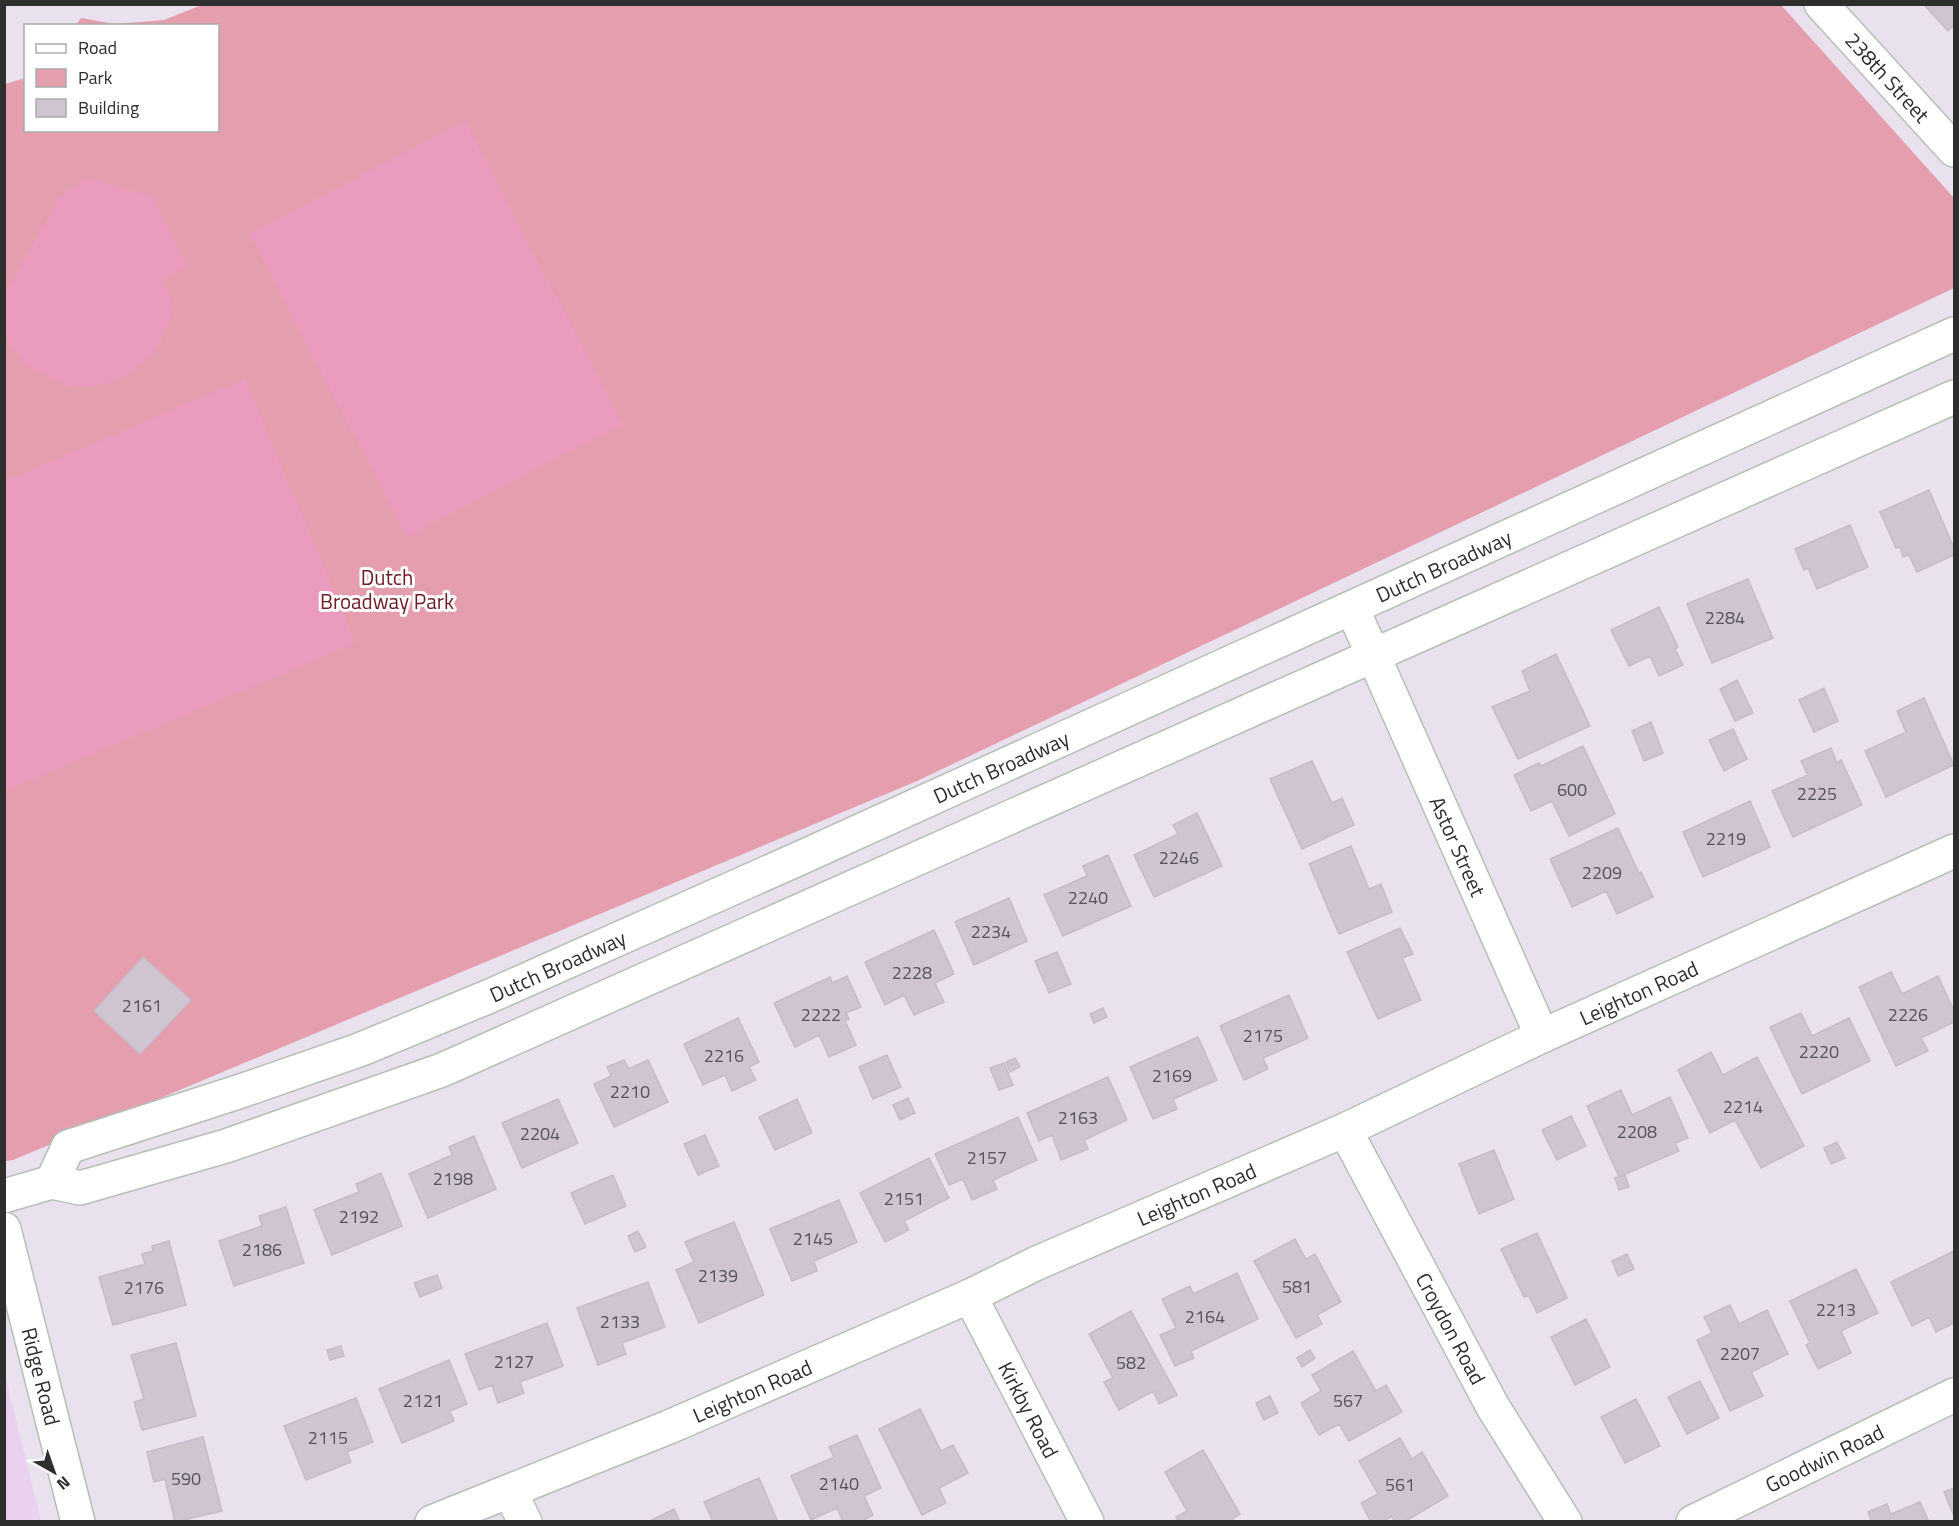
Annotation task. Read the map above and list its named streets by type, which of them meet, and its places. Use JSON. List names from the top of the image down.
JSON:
{
  "streets": {
    "main road": [
      "238th Street",
      "Dutch Broadway",
      "Astor Street",
      "Leighton Road",
      "Croydon Road",
      "Ridge Road",
      "Kirkby Road",
      "Goodwin Road"
    ]
  },
  "crossings": [
    ["Dutch Broadway", "Astor Street"],
    ["Astor Street", "Leighton Road"],
    ["Leighton Road", "Croydon Road"],
    ["Leighton Road", "Kirkby Road"]
  ],
  "parks": ["Dutch Broadway Park"],
  "house_numbers": [
    "2284",
    "600",
    "2225",
    "2219",
    "2246",
    "2209",
    "2240",
    "2234",
    "2228",
    "2161",
    "2222",
    "2226",
    "2175",
    "2220",
    "2216",
    "2169",
    "2210",
    "2214",
    "2163",
    "2208",
    "2204",
    "2157",
    "2198",
    "2151",
    "2192",
    "2145",
    "2186",
    "2139",
    "581",
    "2176",
    "2213",
    "2164",
    "2133",
    "2207",
    "2127",
    "582",
    "2121",
    "567",
    "2115",
    "590",
    "2140",
    "561"
  ],
  "legend": ["Road", "Park", "Building"],
  "north": "bottom right"
}
